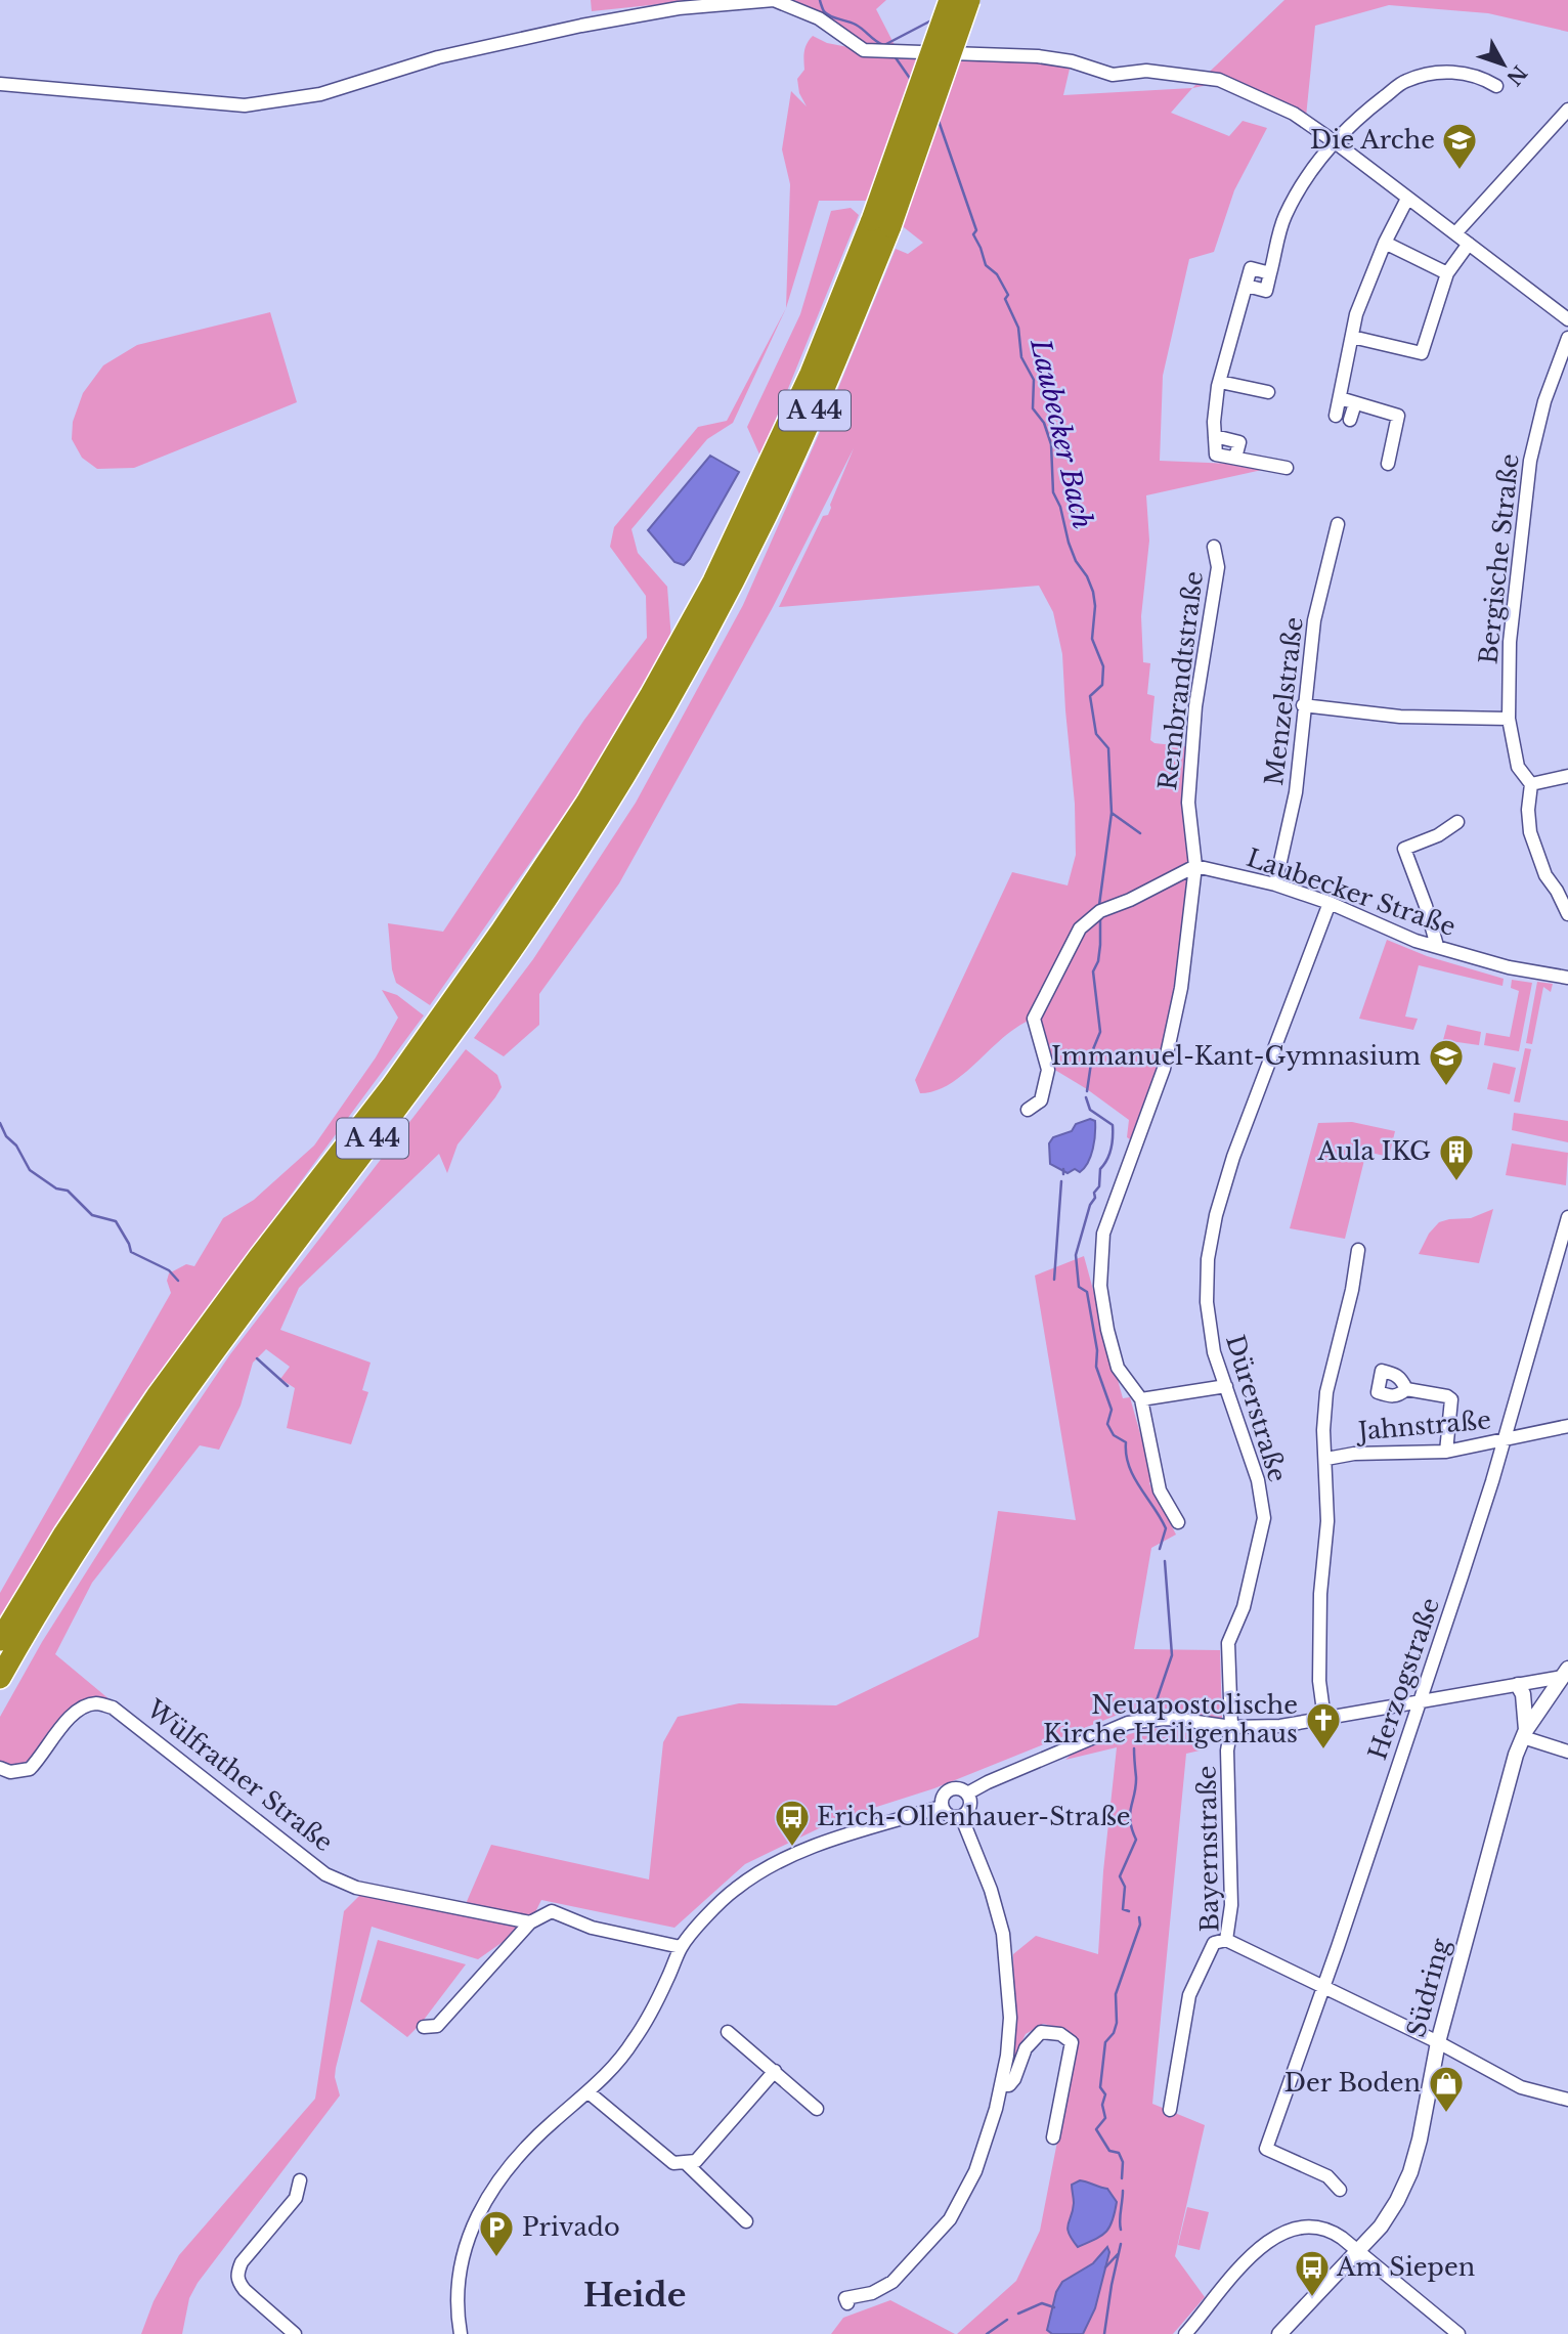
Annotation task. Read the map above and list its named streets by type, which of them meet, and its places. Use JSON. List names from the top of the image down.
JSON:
{
  "streets": {
    "highway": ["A 44"],
    "street": [
      "Bergische Straße",
      "Rembrandtstraße",
      "Menzelstraße",
      "Laubecker Straße",
      "Dürerstraße",
      "Jahnstraße",
      "Herzogstraße",
      "Wülfrather Straße",
      "Bayernstraße",
      "Südring"
    ]
  },
  "crossings": [
    ["Rembrandtstraße", "Laubecker Straße"],
    ["Menzelstraße", "Laubecker Straße"],
    ["Laubecker Straße", "Dürerstraße"],
    ["Dürerstraße", "Bayernstraße"],
    ["Jahnstraße", "Herzogstraße"],
    ["Herzogstraße", "Bayernstraße"],
    ["Bayernstraße", "Südring"]
  ],
  "districts": ["Heide"],
  "water": ["Laubecker Bach"],
  "places": {
    "school or university": ["Die Arche", "Immanuel-Kant-Gymnasium"],
    "building": ["Aula IKG"],
    "church": ["Neuapostolische Kirche Heiligenhaus"],
    "bus stop": ["Erich-Ollenhauer-Straße", "Am Siepen"],
    "shop": ["Der Boden"],
    "parking": ["Privado"]
  },
  "north": "bottom right"
}
